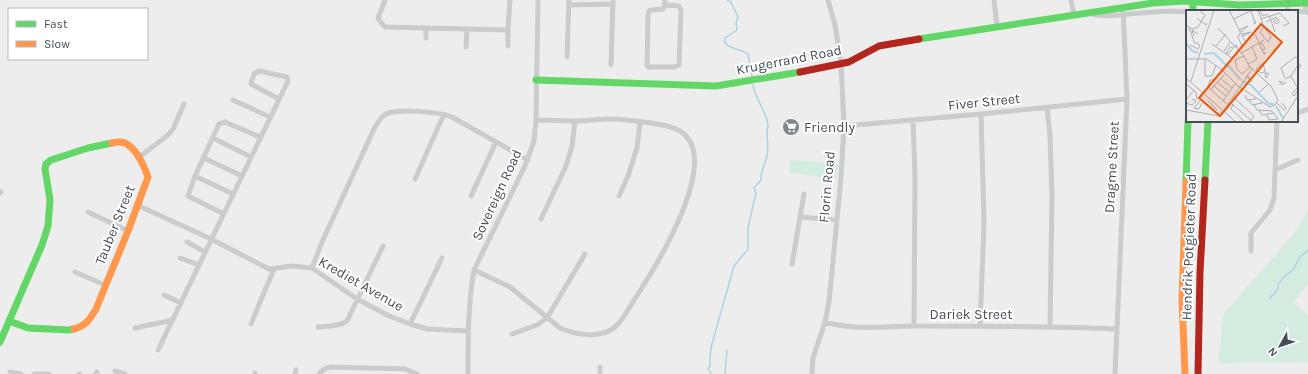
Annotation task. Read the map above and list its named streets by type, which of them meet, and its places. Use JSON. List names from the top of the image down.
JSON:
{
  "streets": {
    "street": [
      "Krugerrand Road",
      "Fiver Street",
      "Dragme Street",
      "Florin Road",
      "Sovereign Road",
      "Tauber Street",
      "Hendrik Potgieter Road",
      "Krediet Avenue",
      "Dariek Street"
    ]
  },
  "crossings": [
    ["Krugerrand Road", "Dragme Street"],
    ["Krugerrand Road", "Florin Road"],
    ["Krugerrand Road", "Sovereign Road"],
    ["Fiver Street", "Dragme Street"],
    ["Fiver Street", "Florin Road"],
    ["Dragme Street", "Dariek Street"],
    ["Florin Road", "Dariek Street"],
    ["Sovereign Road", "Krediet Avenue"],
    ["Tauber Street", "Krediet Avenue"]
  ],
  "places": {
    "supermarket": ["Friendly"]
  },
  "legend": ["Fast", "Slow"],
  "north": "bottom left"
}
